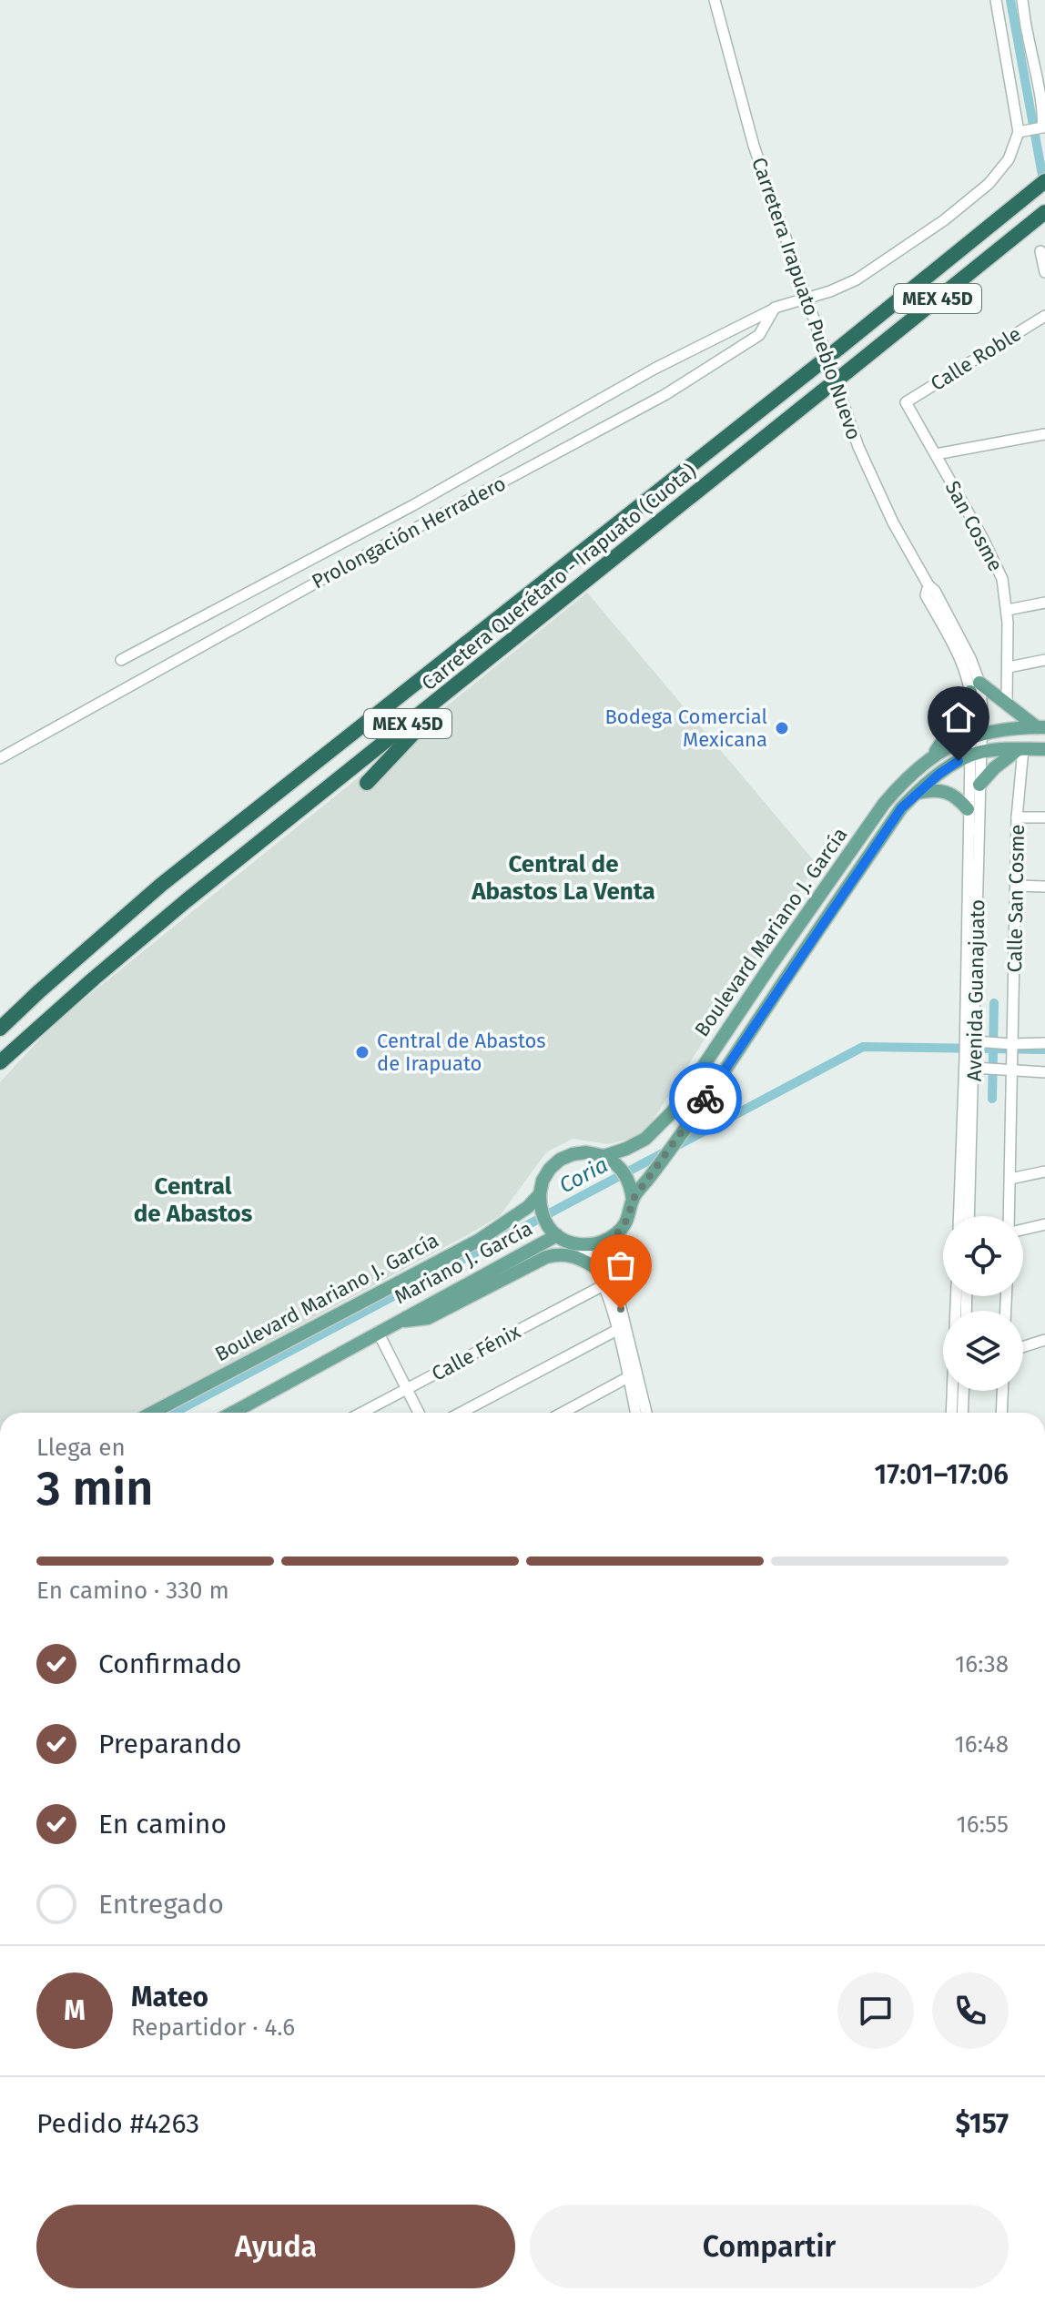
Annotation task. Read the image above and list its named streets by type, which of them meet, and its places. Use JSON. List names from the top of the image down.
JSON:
{
  "streets": {
    "highway": ["MEX 45D", "Carretera Querétaro - Irapuato (Cuota)"],
    "main road": ["Boulevard Mariano J. García", "Mariano J. García"],
    "street": [
      "Carretera Irapuato Pueblo Nuevo",
      "Calle Roble",
      "San Cosme",
      "Prolongación Herradero",
      "Calle San Cosme",
      "Avenida Guanajuato",
      "Calle Fénix"
    ]
  },
  "crossings": [
    ["Carretera Irapuato Pueblo Nuevo", "Boulevard Mariano J. García"],
    ["Carretera Irapuato Pueblo Nuevo", "Avenida Guanajuato"],
    ["Calle Roble", "San Cosme"],
    ["Calle San Cosme", "Boulevard Mariano J. García"],
    ["Boulevard Mariano J. García", "Avenida Guanajuato"],
    ["Boulevard Mariano J. García", "Mariano J. García"]
  ],
  "districts": ["Central de Abastos La Venta", "Central de Abastos"],
  "water": ["Coria"],
  "places": ["Bodega Comercial Mexicana", "Central de Abastos de Irapuato"],
  "page": {
    "heading": ["3 min", "Llega en", "17:01–17:06"],
    "panel": [
      "Mateo",
      "Repartidor · 4.6",
      "Pedido #4263",
      "$157"
    ],
    "bar": "En camino · 330 m",
    "list": [
      ["Confirmado", "16:38"],
      ["Preparando", "16:48"],
      ["En camino", "16:55"],
      "Entregado"
    ],
    "round": "M",
    "buttons": ["Ayuda", "Compartir"]
  }
}
